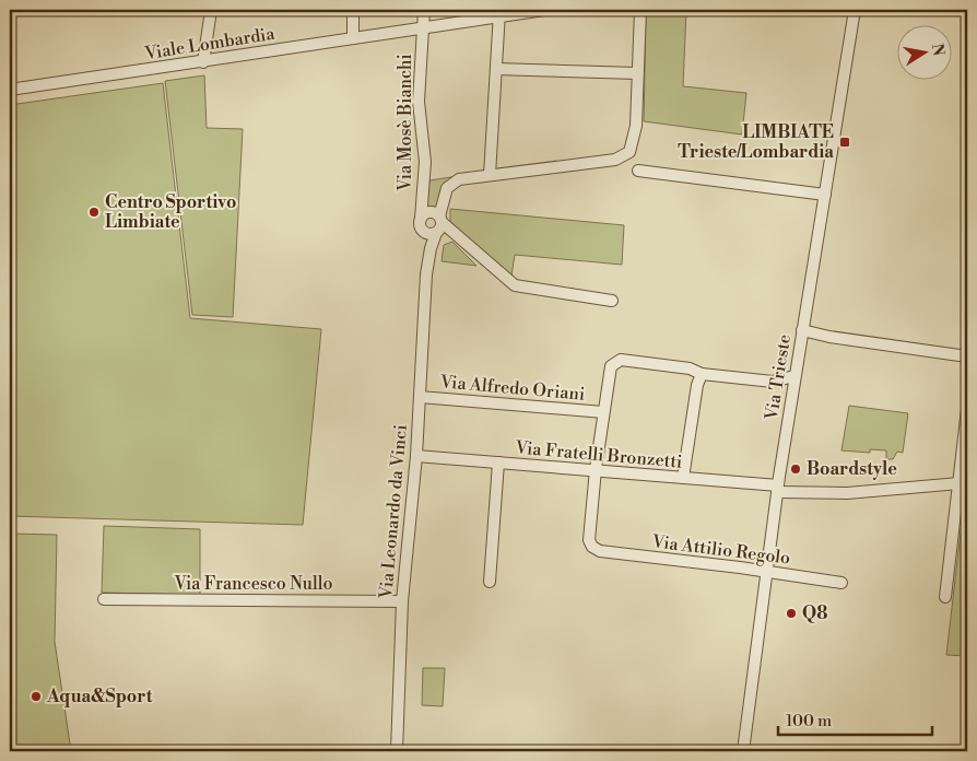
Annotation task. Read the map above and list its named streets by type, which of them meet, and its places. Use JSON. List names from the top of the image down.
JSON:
{
  "streets": {
    "street": [
      "Viale Lombardia",
      "Via Mosè Bianchi",
      "Via Trieste",
      "Via Alfredo Oriani",
      "Via Fratelli Bronzetti",
      "Via Leonardo da Vinci",
      "Via Attilio Regolo",
      "Via Francesco Nullo"
    ]
  },
  "crossings": [
    ["Viale Lombardia", "Via Mosè Bianchi"],
    ["Via Mosè Bianchi", "Via Leonardo da Vinci"],
    ["Via Trieste", "Via Fratelli Bronzetti"],
    ["Via Trieste", "Via Attilio Regolo"],
    ["Via Alfredo Oriani", "Via Leonardo da Vinci"],
    ["Via Fratelli Bronzetti", "Via Leonardo da Vinci"],
    ["Via Fratelli Bronzetti", "Via Attilio Regolo"],
    ["Via Leonardo da Vinci", "Via Francesco Nullo"]
  ],
  "places": {
    "transit": ["LIMBIATE Trieste/Lombardia"],
    "other": [
      "Centro Sportivo Limbiate",
      "Boardstyle",
      "Q8",
      "Aqua&Sport"
    ]
  },
  "scale_bar": "100 m",
  "north": "right"
}
